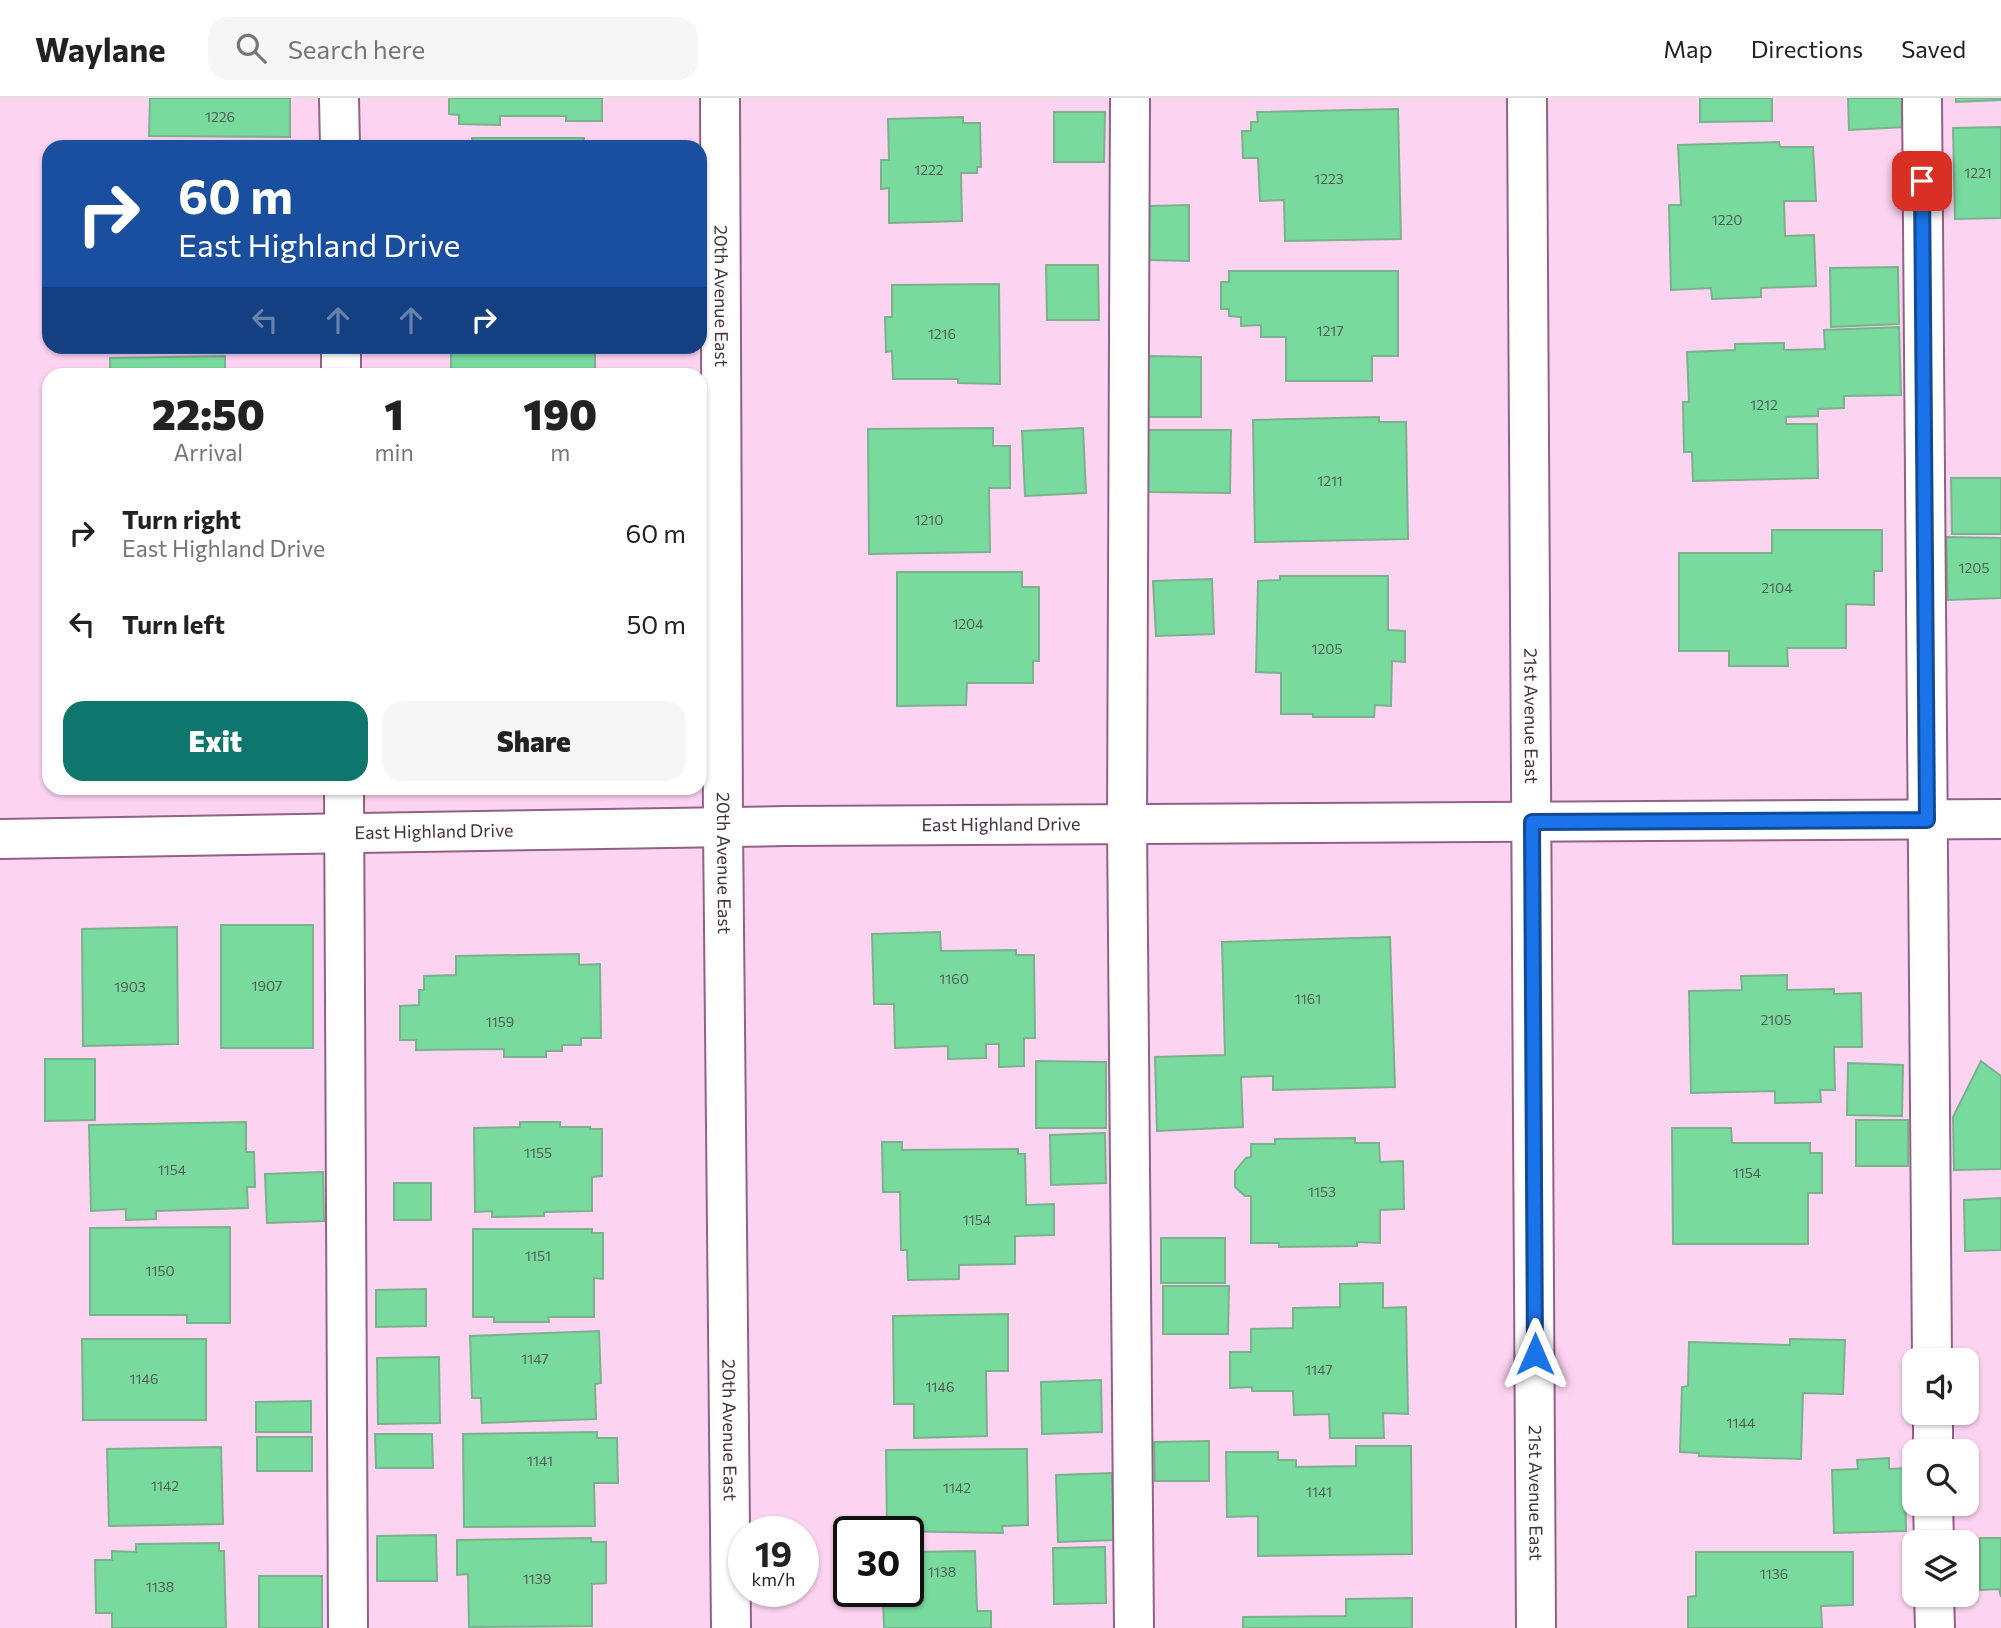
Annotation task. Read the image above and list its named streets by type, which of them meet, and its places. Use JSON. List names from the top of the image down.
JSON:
{
  "streets": {
    "street": ["20th Avenue East", "21st Avenue East", "East Highland Drive"]
  },
  "crossings": [
    ["20th Avenue East", "East Highland Drive"],
    ["21st Avenue East", "East Highland Drive"]
  ],
  "house_numbers": [
    "1226",
    "1222",
    "1221",
    "1223",
    "1220",
    "1217",
    "1216",
    "1212",
    "1211",
    "1210",
    "1205",
    "2104",
    "1204",
    "1205",
    "1160",
    "1907",
    "1903",
    "1161",
    "2105",
    "1159",
    "1155",
    "1154",
    "1154",
    "1153",
    "1154",
    "1151",
    "1150",
    "1147",
    "1147",
    "1146",
    "1146",
    "1144",
    "1141",
    "1142",
    "1142",
    "1141",
    "1138",
    "1136",
    "1139",
    "1138"
  ],
  "page": {
    "header": "Waylane",
    "search": "Search here",
    "nav": ["Map", "Directions", "Saved"],
    "turn": ["60 m", "East Highland Drive"],
    "eta": [
      "22:50",
      "Arrival",
      "1",
      "min",
      "190",
      "m"
    ],
    "list": [
      {
        "name": "Turn right",
        "note": "East Highland Drive",
        "value": "60 m"
      },
      {
        "name": "Turn left",
        "value": "50 m"
      }
    ],
    "buttons": ["Exit", "Share"],
    "speed": "19 km/h",
    "limit": "30"
  }
}
